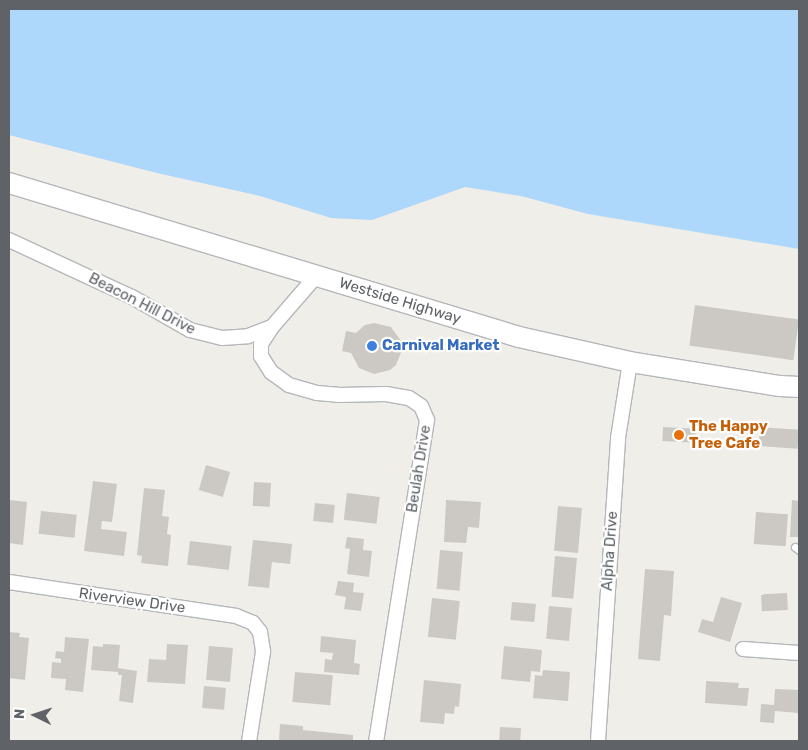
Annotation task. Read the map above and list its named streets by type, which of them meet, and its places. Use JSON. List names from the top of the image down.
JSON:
{
  "streets": {
    "main road": ["Westside Highway"],
    "street": [
      "Beacon Hill Drive",
      "Beulah Drive",
      "Alpha Drive",
      "Riverview Drive"
    ]
  },
  "crossings": [
    ["Westside Highway", "Beacon Hill Drive"],
    ["Westside Highway", "Alpha Drive"],
    ["Beacon Hill Drive", "Beulah Drive"]
  ],
  "places": ["Carnival Market", "The Happy Tree Cafe"],
  "north": "left"
}
